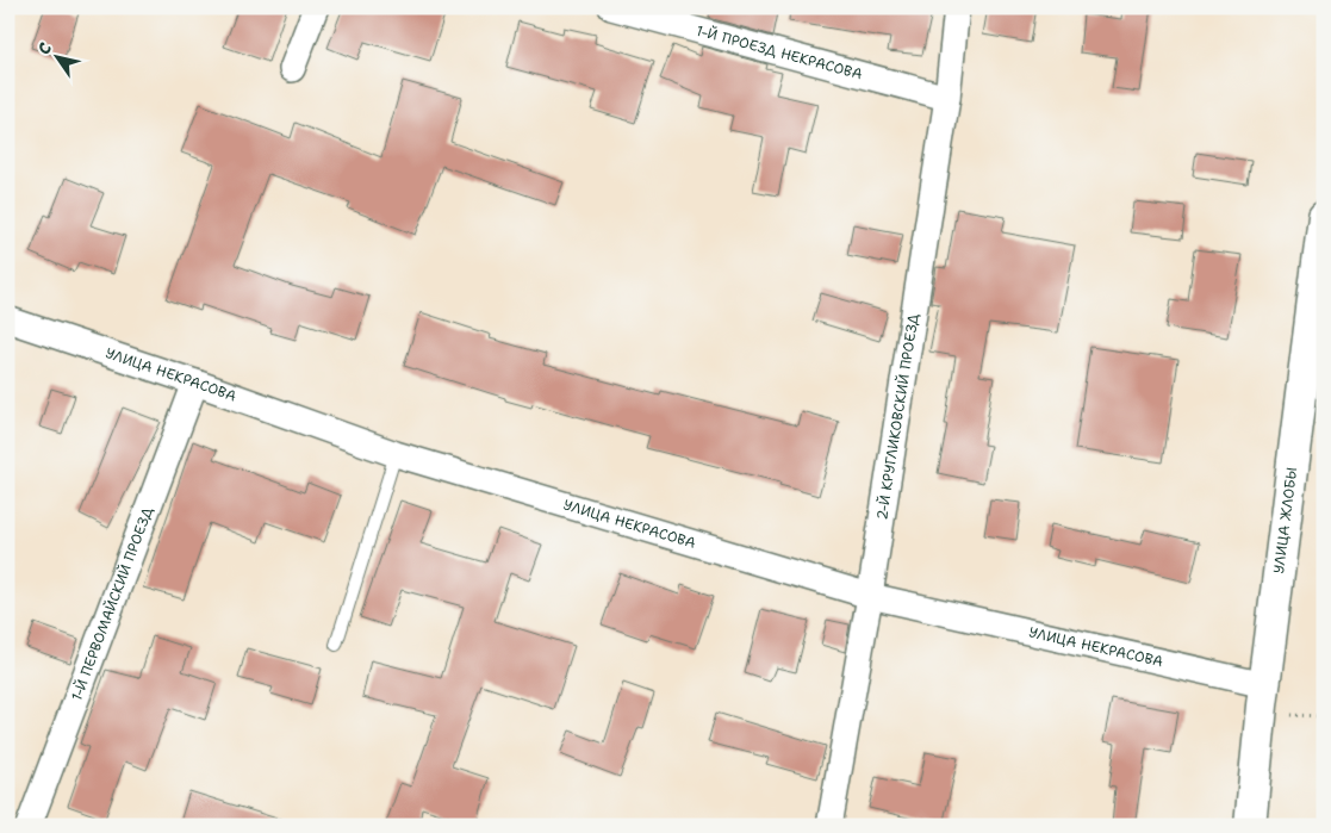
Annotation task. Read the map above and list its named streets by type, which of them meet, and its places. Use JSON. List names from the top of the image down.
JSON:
{
  "streets": {
    "street": [
      "1-Й ПРОЕЗД НЕКРАСОВА",
      "УЛИЦА НЕКРАСОВА",
      "2-Й КРУГЛИКОВСКИЙ ПРОЕЗД",
      "УЛИЦА ЖЛОБЫ",
      "1-Й ПЕРВОМАЙСКИЙ ПРОЕЗД"
    ]
  },
  "crossings": [
    ["1-Й ПРОЕЗД НЕКРАСОВА", "2-Й КРУГЛИКОВСКИЙ ПРОЕЗД"],
    ["УЛИЦА НЕКРАСОВА", "2-Й КРУГЛИКОВСКИЙ ПРОЕЗД"],
    ["УЛИЦА НЕКРАСОВА", "УЛИЦА ЖЛОБЫ"],
    ["УЛИЦА НЕКРАСОВА", "1-Й ПЕРВОМАЙСКИЙ ПРОЕЗД"]
  ],
  "north": "top left"
}
